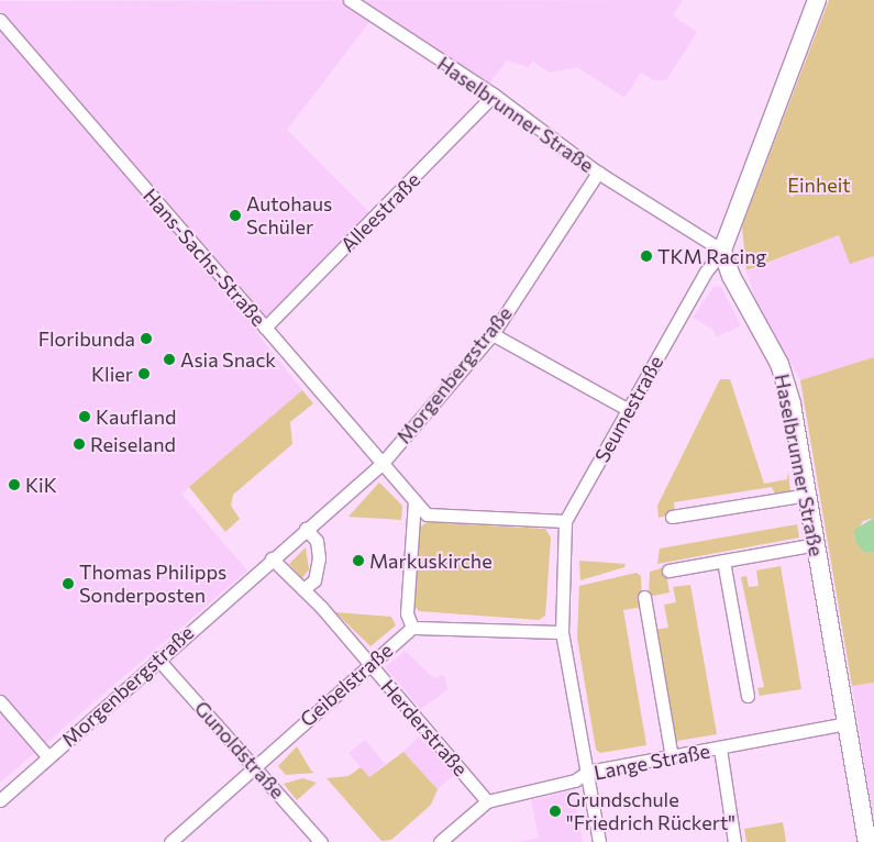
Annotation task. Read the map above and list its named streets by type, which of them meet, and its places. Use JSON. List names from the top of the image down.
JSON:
{
  "streets": {
    "street": [
      "Haselbrunner Straße",
      "Alleestraße",
      "Hans-Sachs-Straße",
      "Morgenbergstraße",
      "Seumestraße",
      "Geibelstraße",
      "Herderstraße",
      "Gunoldstraße",
      "Lange Straße"
    ]
  },
  "crossings": [
    ["Haselbrunner Straße", "Alleestraße"],
    ["Haselbrunner Straße", "Morgenbergstraße"],
    ["Haselbrunner Straße", "Seumestraße"],
    ["Haselbrunner Straße", "Lange Straße"],
    ["Alleestraße", "Hans-Sachs-Straße"],
    ["Hans-Sachs-Straße", "Morgenbergstraße"],
    ["Hans-Sachs-Straße", "Seumestraße"],
    ["Morgenbergstraße", "Herderstraße"],
    ["Morgenbergstraße", "Gunoldstraße"],
    ["Seumestraße", "Lange Straße"],
    ["Geibelstraße", "Herderstraße"],
    ["Geibelstraße", "Gunoldstraße"],
    ["Herderstraße", "Lange Straße"]
  ],
  "parks": ["Einheit"],
  "places": [
    "Autohaus Schüler",
    "TKM Racing",
    "Floribunda",
    "Asia Snack",
    "Klier",
    "Kaufland",
    "Reiseland",
    "KiK",
    "Markuskirche",
    "Thomas Philipps Sonderposten",
    "Grundschule \"Friedrich Rückert\""
  ]
}
